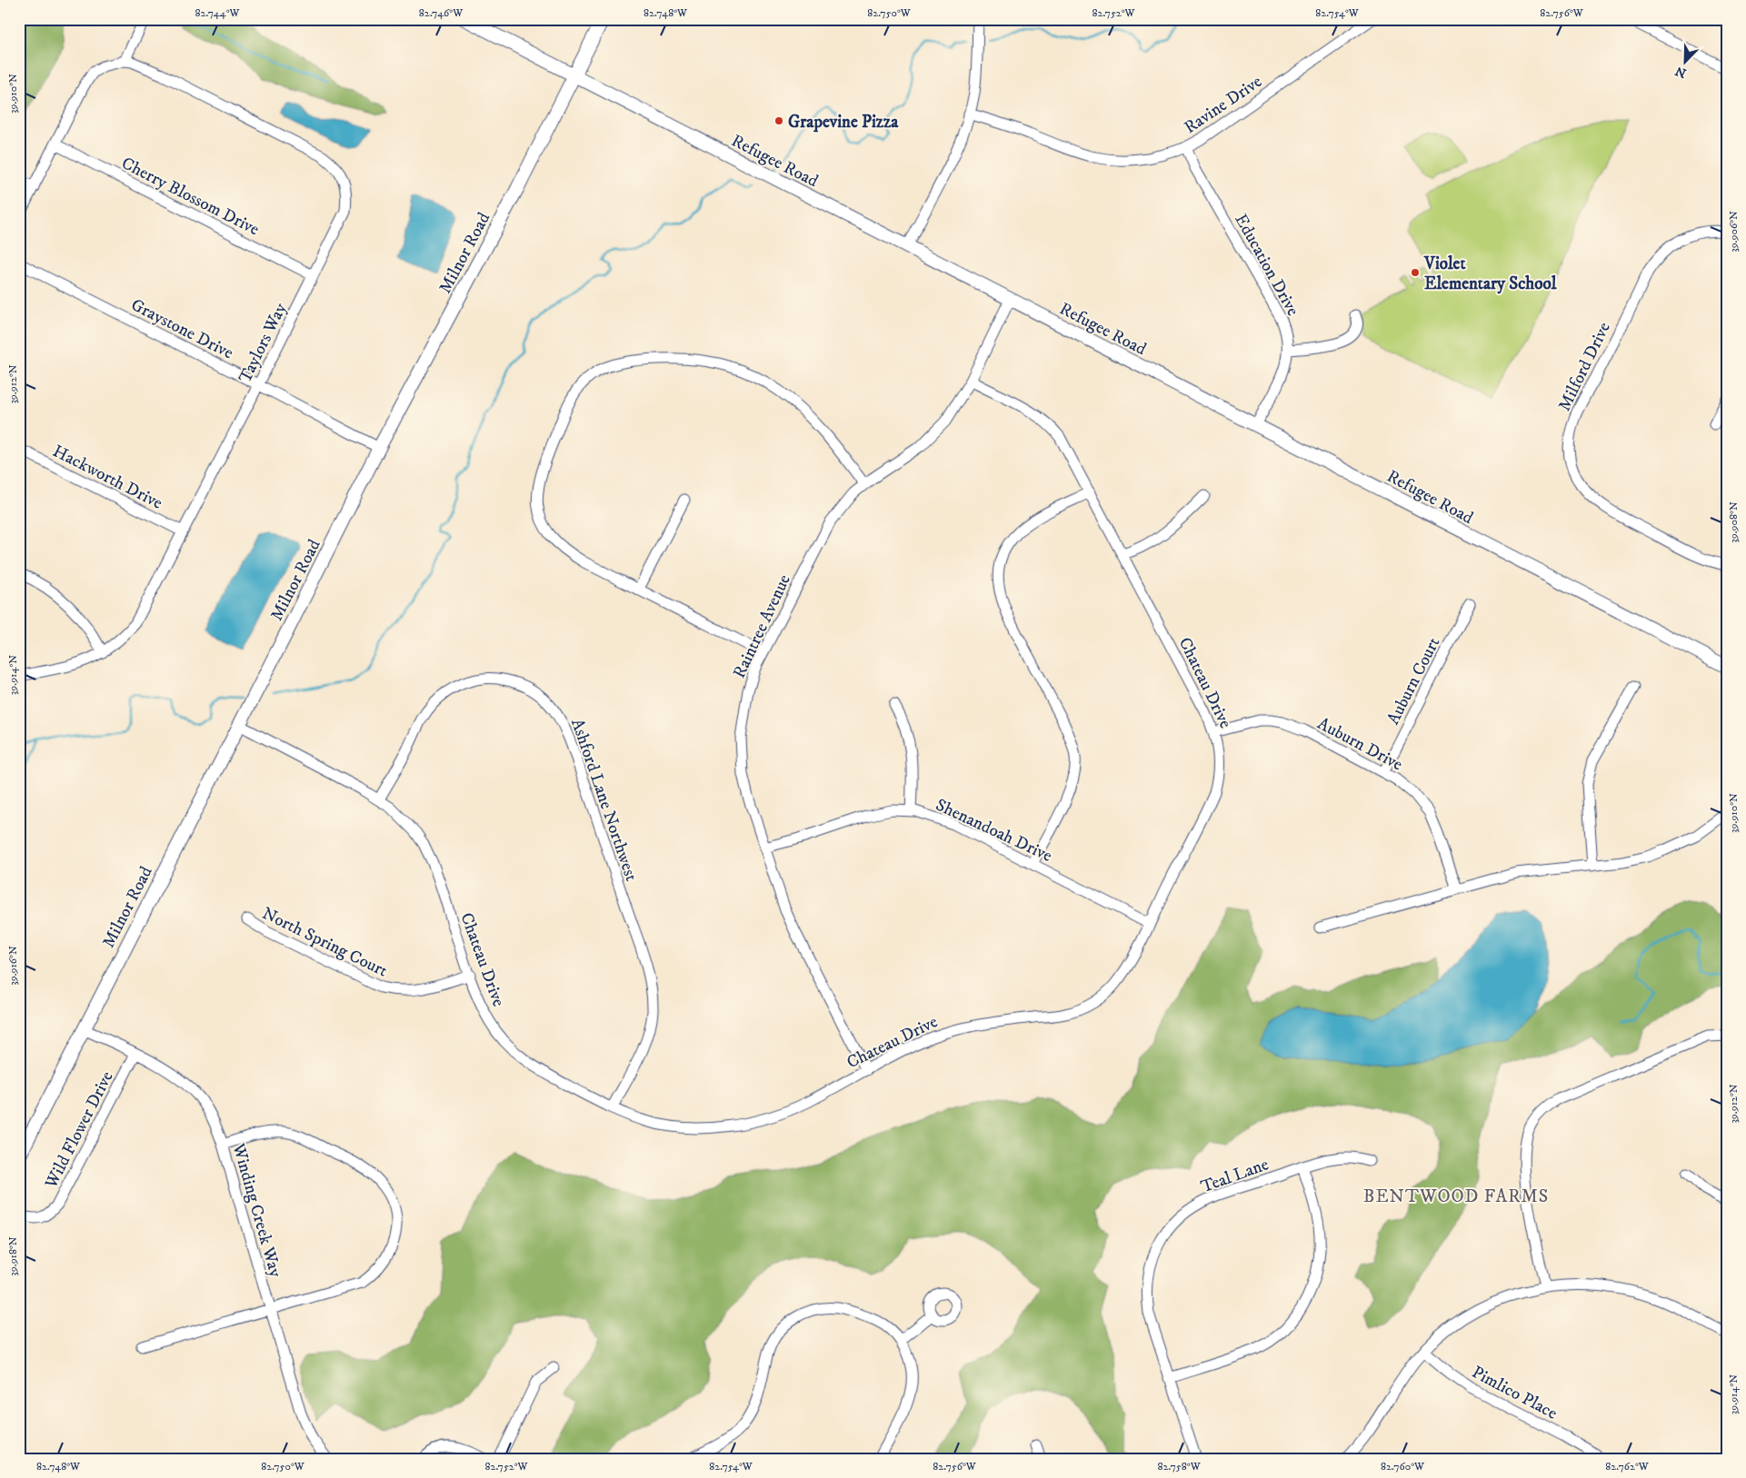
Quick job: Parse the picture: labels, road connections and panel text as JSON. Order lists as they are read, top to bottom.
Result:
{
  "streets": {
    "main road": ["Refugee Road", "Milnor Road"],
    "street": [
      "Ravine Drive",
      "Cherry Blossom Drive",
      "Education Drive",
      "Graystone Drive",
      "Taylors Way",
      "Milford Drive",
      "Hackworth Drive",
      "Raintree Avenue",
      "Auburn Court",
      "Chateau Drive",
      "Auburn Drive",
      "Ashford Lane Northwest",
      "Shenandoah Drive",
      "North Spring Court",
      "Wild Flower Drive",
      "Teal Lane",
      "Winding Creek Way",
      "Pimlico Place"
    ]
  },
  "crossings": [
    ["Ravine Drive", "Education Drive"],
    ["Refugee Road", "Milnor Road"],
    ["Refugee Road", "Education Drive"],
    ["Refugee Road", "Raintree Avenue"],
    ["Cherry Blossom Drive", "Taylors Way"],
    ["Milnor Road", "Graystone Drive"],
    ["Milnor Road", "Chateau Drive"],
    ["Milnor Road", "Winding Creek Way"],
    ["Graystone Drive", "Taylors Way"],
    ["Taylors Way", "Hackworth Drive"],
    ["Raintree Avenue", "Chateau Drive"],
    ["Raintree Avenue", "Shenandoah Drive"],
    ["Auburn Court", "Auburn Drive"],
    ["Chateau Drive", "Auburn Drive"],
    ["Chateau Drive", "Ashford Lane Northwest"],
    ["Chateau Drive", "Shenandoah Drive"],
    ["Chateau Drive", "North Spring Court"],
    ["Wild Flower Drive", "Winding Creek Way"]
  ],
  "districts": ["BENTWOOD FARMS"],
  "places": ["Grapevine Pizza", "Violet Elementary School"],
  "north": "bottom left",
  "coordinates": [
    "82.744°W",
    "82.746°W",
    "82.748°W",
    "82.750°W",
    "82.752°W",
    "82.754°W",
    "82.756°W",
    "39.910°N",
    "39.906°N",
    "39.912°N",
    "39.908°N",
    "39.914°N",
    "39.916°N",
    "39.918°N",
    "82.758°W",
    "82.760°W",
    "82.762°W"
  ]
}
